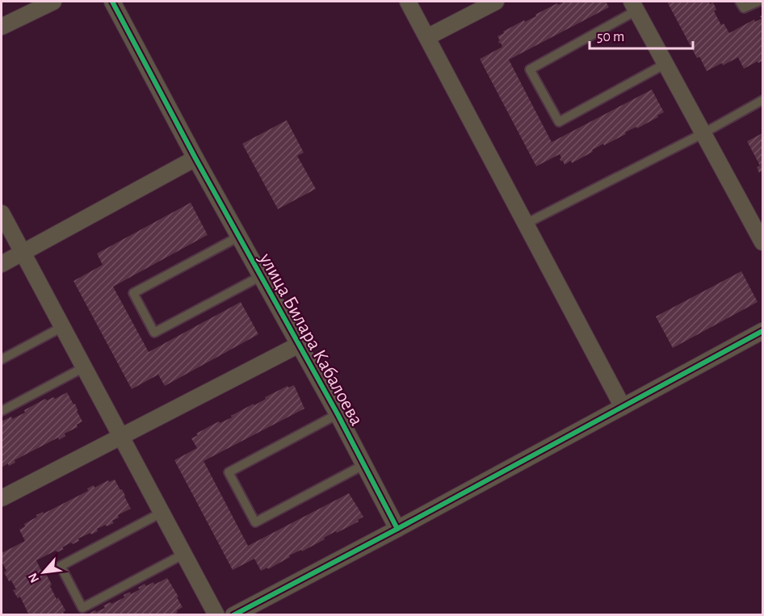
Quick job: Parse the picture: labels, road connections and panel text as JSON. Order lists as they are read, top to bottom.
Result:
{
  "streets": {
    "street": ["улица Билара Кабалоева"]
  },
  "scale_bar": "50 m",
  "north": "bottom left"
}
